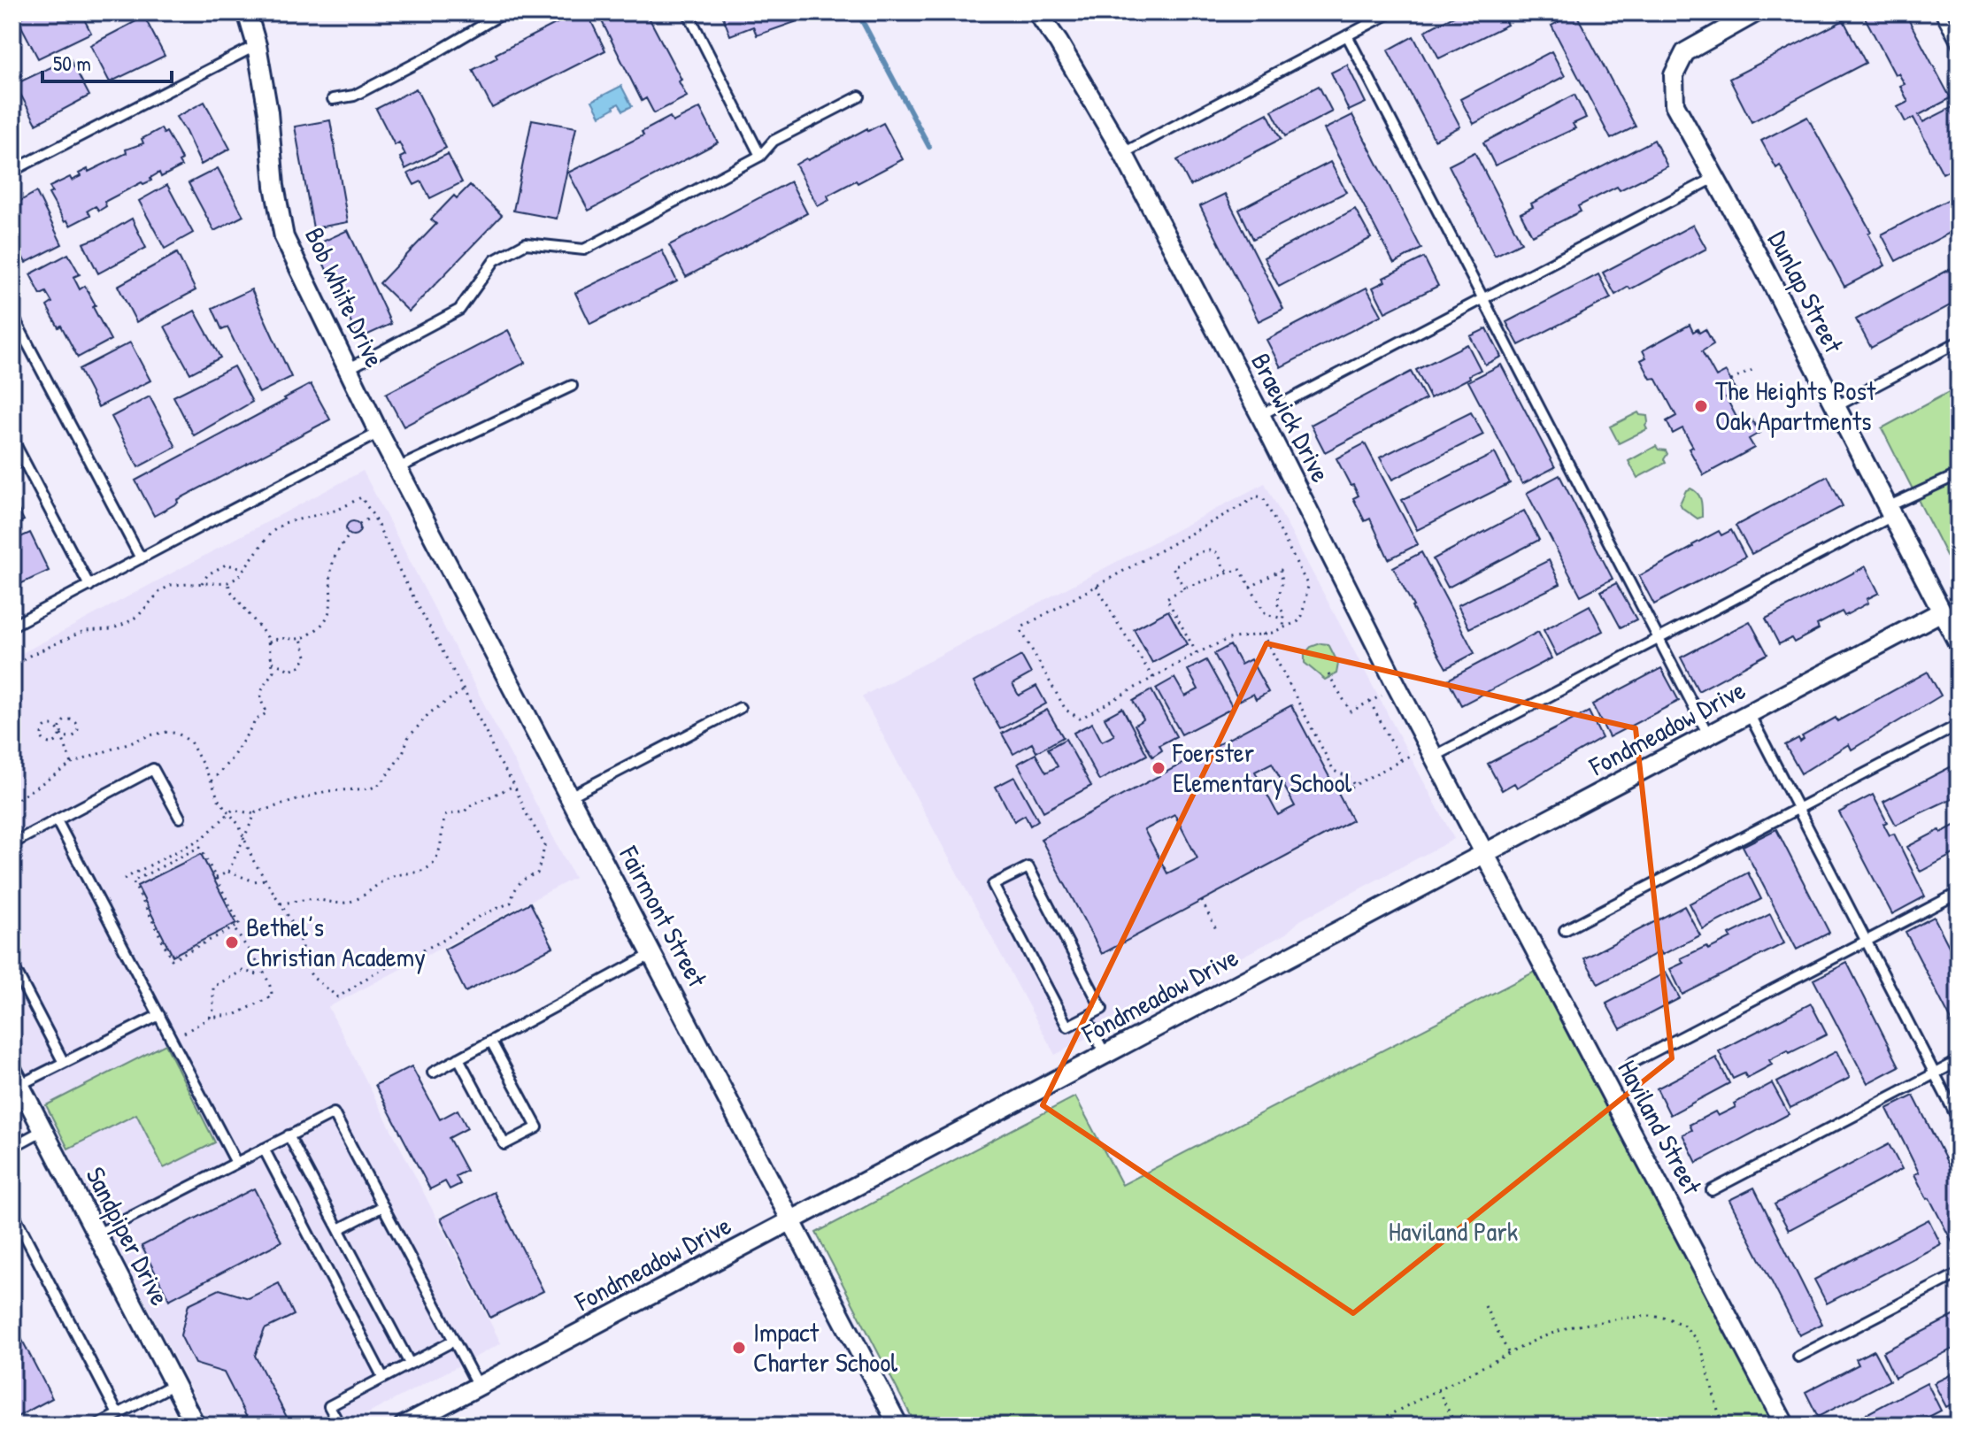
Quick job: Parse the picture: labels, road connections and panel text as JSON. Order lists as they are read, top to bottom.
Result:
{
  "streets": {
    "street": [
      "Dunlap Street",
      "Bob White Drive",
      "Braewick Drive",
      "Fondmeadow Drive",
      "Fairmont Street",
      "Haviland Street",
      "Sandpiper Drive"
    ]
  },
  "crossings": [
    ["Dunlap Street", "Fondmeadow Drive"],
    ["Bob White Drive", "Fairmont Street"],
    ["Braewick Drive", "Fondmeadow Drive"],
    ["Braewick Drive", "Haviland Street"],
    ["Fondmeadow Drive", "Fairmont Street"],
    ["Fondmeadow Drive", "Haviland Street"]
  ],
  "parks": ["Haviland Park"],
  "places": [
    "The Heights Post Oak Apartments",
    "Foerster Elementary School",
    "Bethel’s Christian Academy",
    "Impact Charter School"
  ],
  "scale_bar": "50 m"
}
